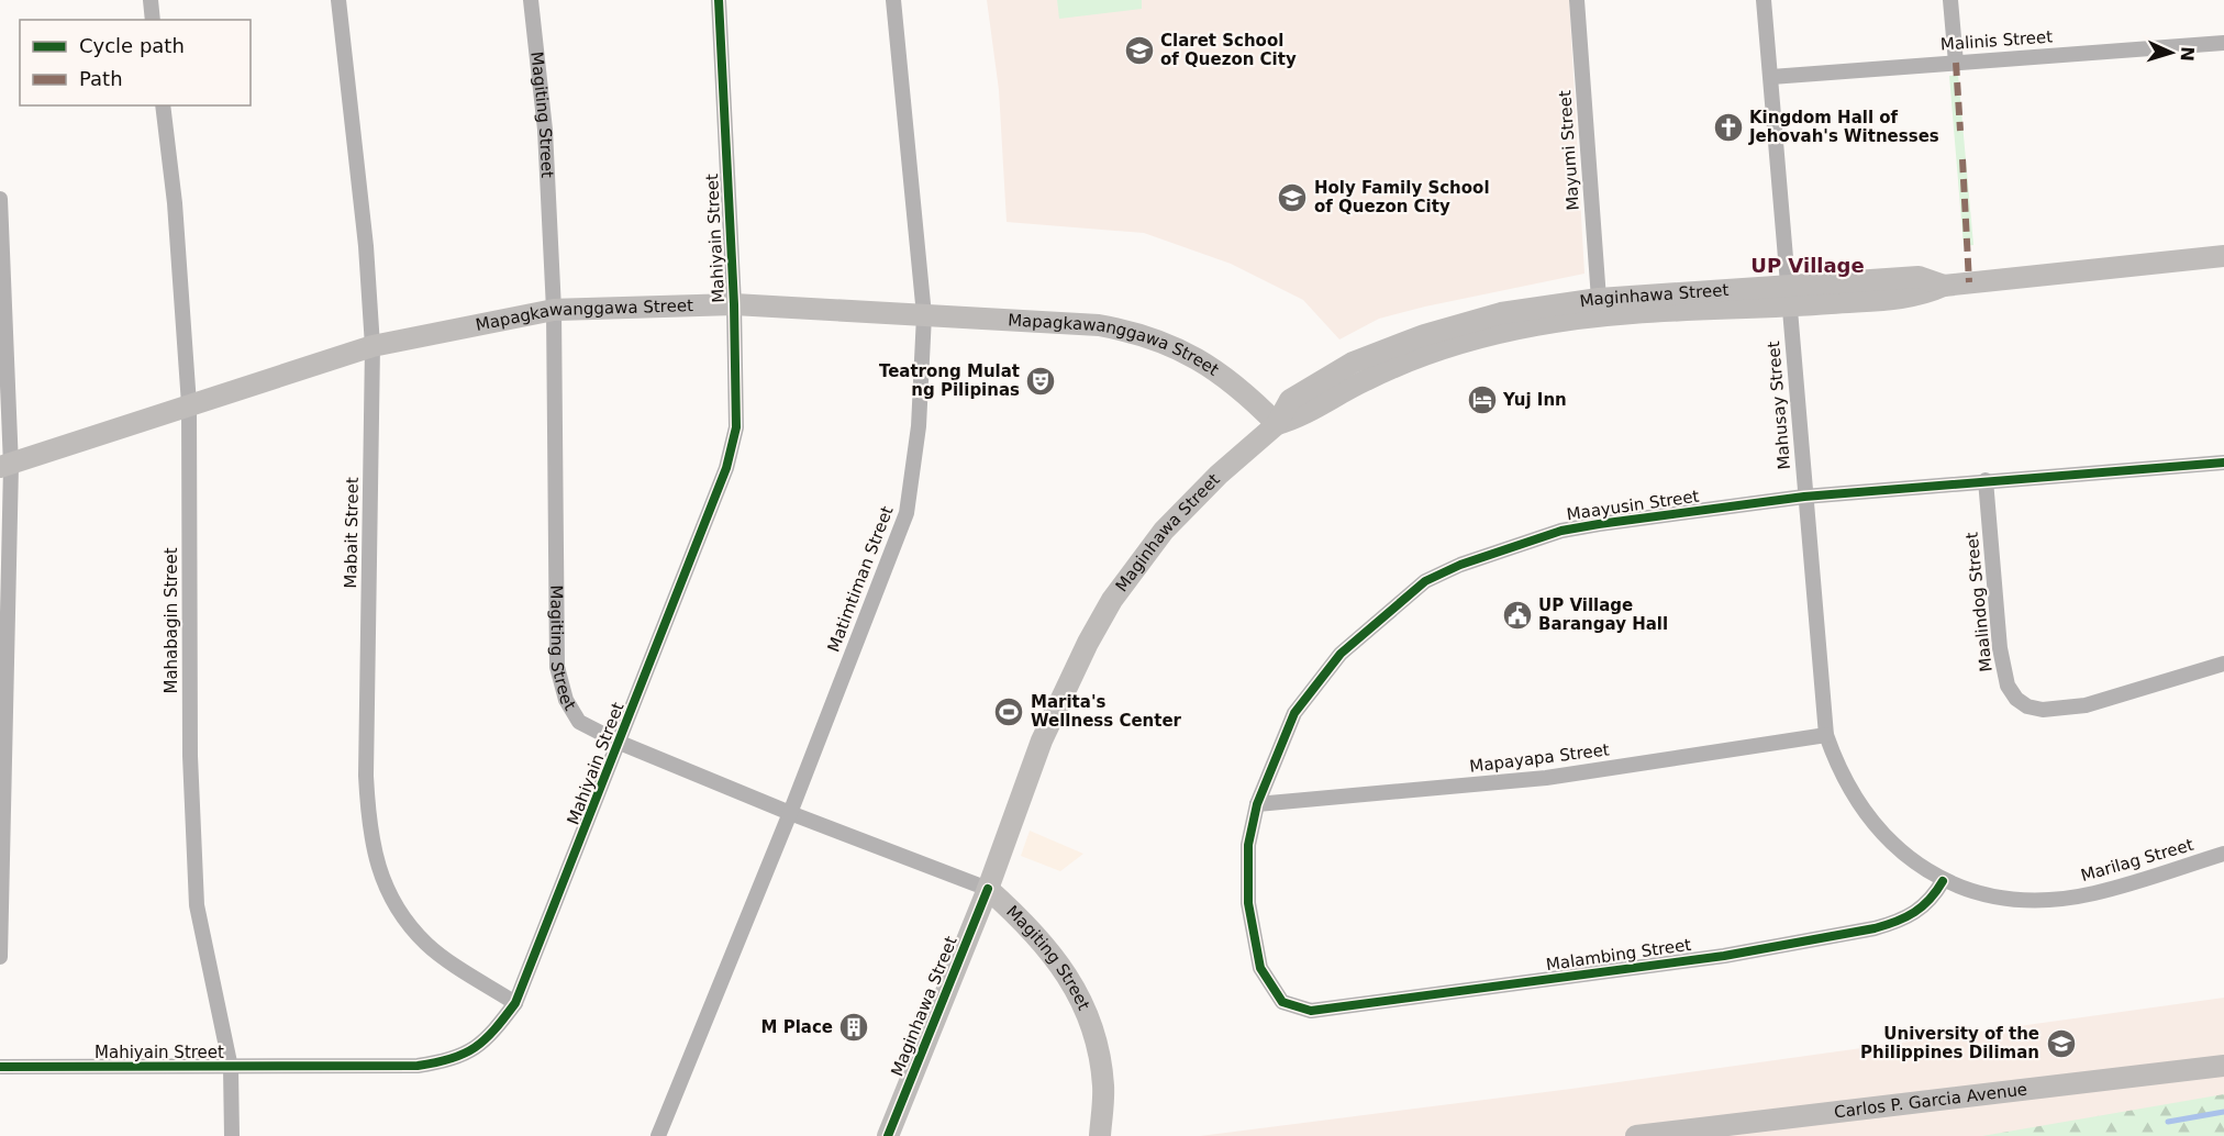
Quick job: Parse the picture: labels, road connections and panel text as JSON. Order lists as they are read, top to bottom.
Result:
{
  "streets": {
    "street": [
      "Malinis Street",
      "Magiting Street",
      "Mayumi Street",
      "Mahiyain Street",
      "Maginhawa Street",
      "Mapagkawanggawa Street",
      "Mahusay Street",
      "Maayusin Street",
      "Mabait Street",
      "Matimtiman Street",
      "Maalindog Street",
      "Mahabagin Street",
      "Mapayapa Street",
      "Marilag Street",
      "Malambing Street",
      "Carlos P. Garcia Avenue"
    ]
  },
  "crossings": [
    ["Malinis Street", "Mahusay Street"],
    ["Magiting Street", "Mahiyain Street"],
    ["Magiting Street", "Maginhawa Street"],
    ["Magiting Street", "Mapagkawanggawa Street"],
    ["Magiting Street", "Matimtiman Street"],
    ["Mayumi Street", "Maginhawa Street"],
    ["Mahiyain Street", "Mapagkawanggawa Street"],
    ["Mahiyain Street", "Mabait Street"],
    ["Mahiyain Street", "Mahabagin Street"],
    ["Maginhawa Street", "Mapagkawanggawa Street"],
    ["Maginhawa Street", "Mahusay Street"],
    ["Mapagkawanggawa Street", "Mabait Street"],
    ["Mapagkawanggawa Street", "Matimtiman Street"],
    ["Mapagkawanggawa Street", "Mahabagin Street"],
    ["Mahusay Street", "Maayusin Street"],
    ["Mahusay Street", "Mapayapa Street"],
    ["Mahusay Street", "Marilag Street"],
    ["Mahusay Street", "Malambing Street"],
    ["Maayusin Street", "Maalindog Street"],
    ["Maayusin Street", "Mapayapa Street"],
    ["Maayusin Street", "Malambing Street"],
    ["Marilag Street", "Malambing Street"]
  ],
  "districts": ["UP Village"],
  "places": {
    "school or university": ["Claret School of Quezon City", "Holy Family School of Quezon City", "University of the Philippines Diliman"],
    "church": ["Kingdom Hall of Jehovah's Witnesses"],
    "theatre": ["Teatrong Mulat ng Pilipinas"],
    "hotel": ["Yuj Inn"],
    "public building": ["UP Village Barangay Hall"],
    "sports": ["Marita's Wellness Center"],
    "building": ["M Place"]
  },
  "legend": ["Cycle path", "Path"],
  "north": "right"
}
